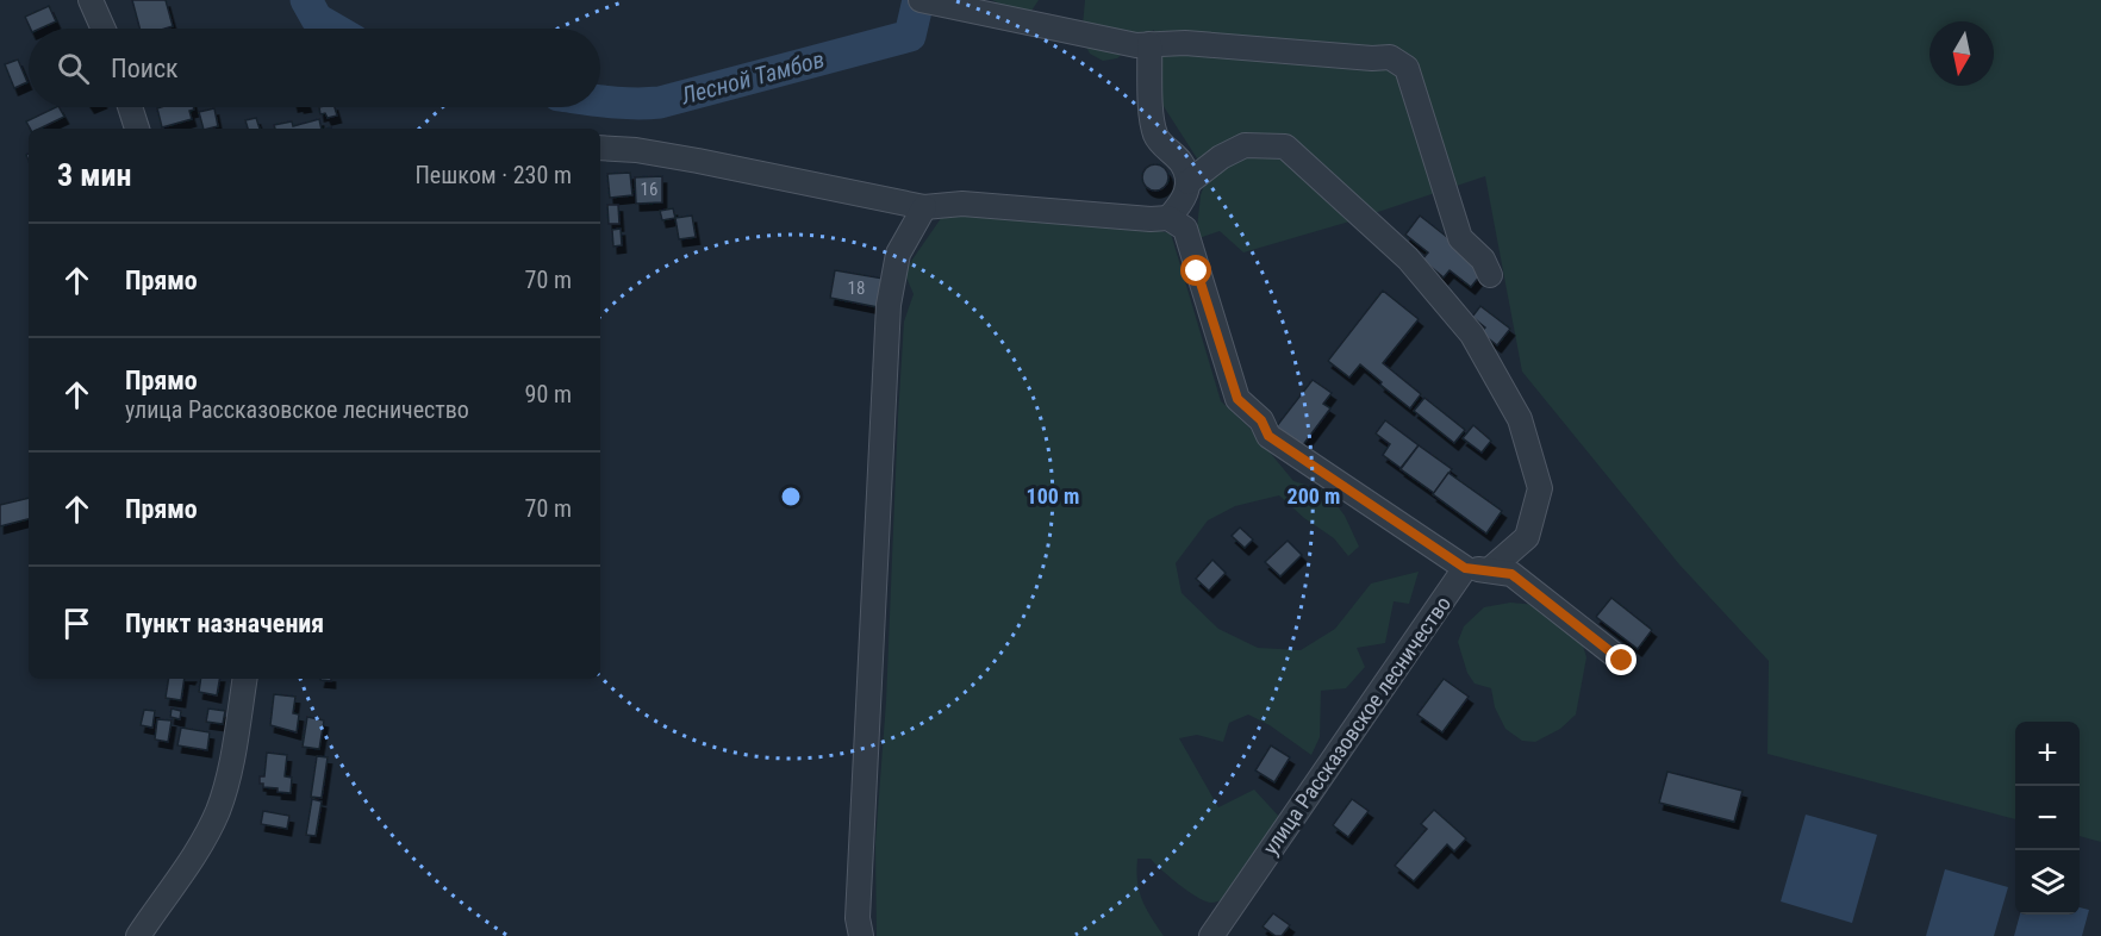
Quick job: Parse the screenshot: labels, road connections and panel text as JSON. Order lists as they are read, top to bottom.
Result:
{
  "streets": {
    "street": ["улица Рассказовское лесничество"]
  },
  "water": ["Лесной Тамбов"],
  "house_numbers": ["16", "18"],
  "north": "bottom",
  "page": {
    "search": "Поиск",
    "heading": ["3 мин", "Пешком · 230 m"],
    "list": [
      ["Прямо", "70 m"],
      ["Прямо", "улица Рассказовское лесничество", "90 m"],
      ["Прямо", "70 m"],
      "Пункт назначения"
    ],
    "map_buttons": ["+", "−"]
  },
  "rings": ["100 m", "200 m"]
}
